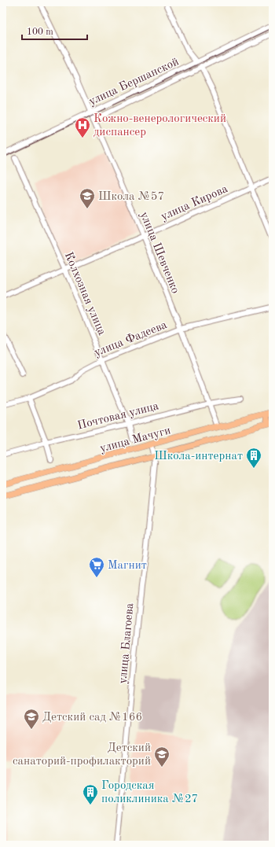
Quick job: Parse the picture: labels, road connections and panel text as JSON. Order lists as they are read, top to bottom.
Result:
{
  "streets": {
    "main road": ["улица Мачуги"],
    "street": [
      "улица Бершанской",
      "улица Кирова",
      "улица Шевченко",
      "Колхозная улица",
      "улица Фадеева",
      "Почтовая улица",
      "улица Благоева"
    ]
  },
  "crossings": [
    ["улица Бершанской", "улица Шевченко"],
    ["улица Кирова", "улица Шевченко"],
    ["улица Кирова", "Колхозная улица"],
    ["улица Шевченко", "улица Фадеева"],
    ["улица Шевченко", "Почтовая улица"],
    ["улица Шевченко", "улица Мачуги"],
    ["Колхозная улица", "улица Фадеева"],
    ["Колхозная улица", "Почтовая улица"],
    ["улица Мачуги", "улица Благоева"]
  ],
  "places": {
    "hospital": ["Кожно-венерологический диспансер"],
    "school or university": ["Школа №57", "Детский сад №166", "Детский санаторий-профилакторий"],
    "building": ["Школа-интернат", "Городская поликлиника №27"],
    "supermarket": ["Магнит"]
  },
  "scale_bar": "100 m"
}
